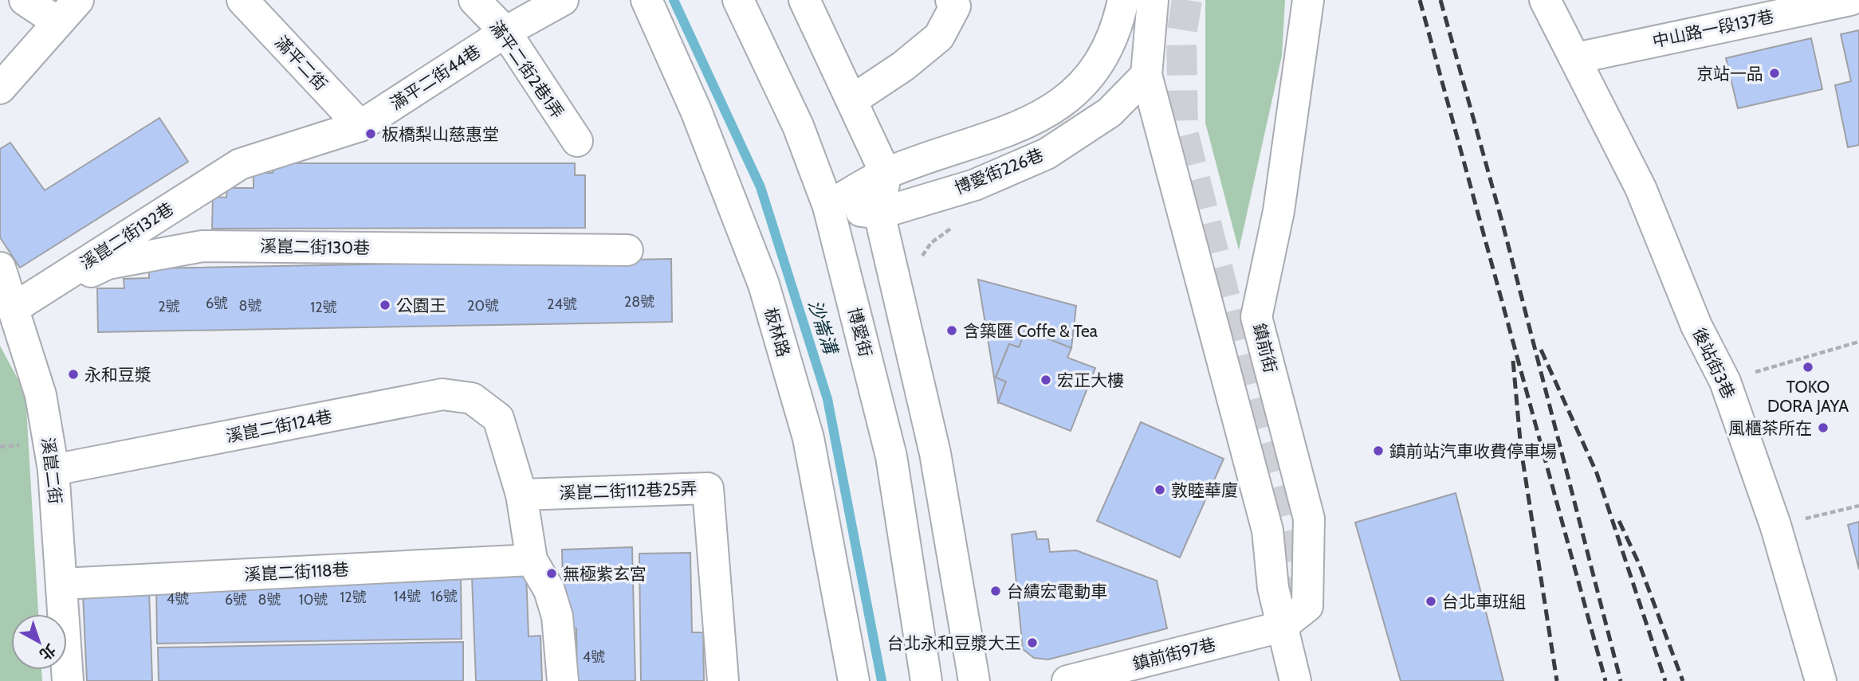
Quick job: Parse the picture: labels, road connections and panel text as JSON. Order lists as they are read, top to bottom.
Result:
{
  "streets": {
    "street": [
      "中山路一段137巷",
      "滿平二街",
      "滿平二街2巷1弄",
      "滿平二街44巷",
      "博愛街226巷",
      "溪崑二街132巷",
      "溪崑二街130巷",
      "板林路",
      "博愛街",
      "鎮前街",
      "後站街3巷",
      "溪崑二街124巷",
      "溪崑二街",
      "溪崑二街112巷25弄",
      "溪崑二街118巷",
      "鎮前街97巷"
    ]
  },
  "crossings": [
    ["中山路一段137巷", "後站街3巷"],
    ["滿平二街", "滿平二街44巷"],
    ["滿平二街2巷1弄", "滿平二街44巷"],
    ["滿平二街44巷", "溪崑二街132巷"],
    ["博愛街226巷", "博愛街"],
    ["溪崑二街132巷", "溪崑二街130巷"],
    ["溪崑二街132巷", "溪崑二街"],
    ["溪崑二街130巷", "溪崑二街"],
    ["鎮前街", "鎮前街97巷"],
    ["溪崑二街124巷", "溪崑二街"],
    ["溪崑二街124巷", "溪崑二街112巷25弄"],
    ["溪崑二街", "溪崑二街118巷"]
  ],
  "water": ["沙崙溝"],
  "places": [
    "京站一品",
    "板橋梨山慈惠堂",
    "公園王",
    "含築匯 Coffe & Tea",
    "TOKO DORA JAYA",
    "永和豆漿",
    "宏正大樓",
    "風櫃茶所在",
    "鎮前站汽車收費停車場",
    "敦睦華廈",
    "無極紫玄宮",
    "台績宏電動車",
    "台北車班組",
    "台北永和豆漿大王"
  ],
  "house_numbers": [
    "28號",
    "6號",
    "24號",
    "8號",
    "20號",
    "2號",
    "12號",
    "14號",
    "16號",
    "12號",
    "4號",
    "6號",
    "8號",
    "10號",
    "4號"
  ],
  "north": "bottom right"
}
